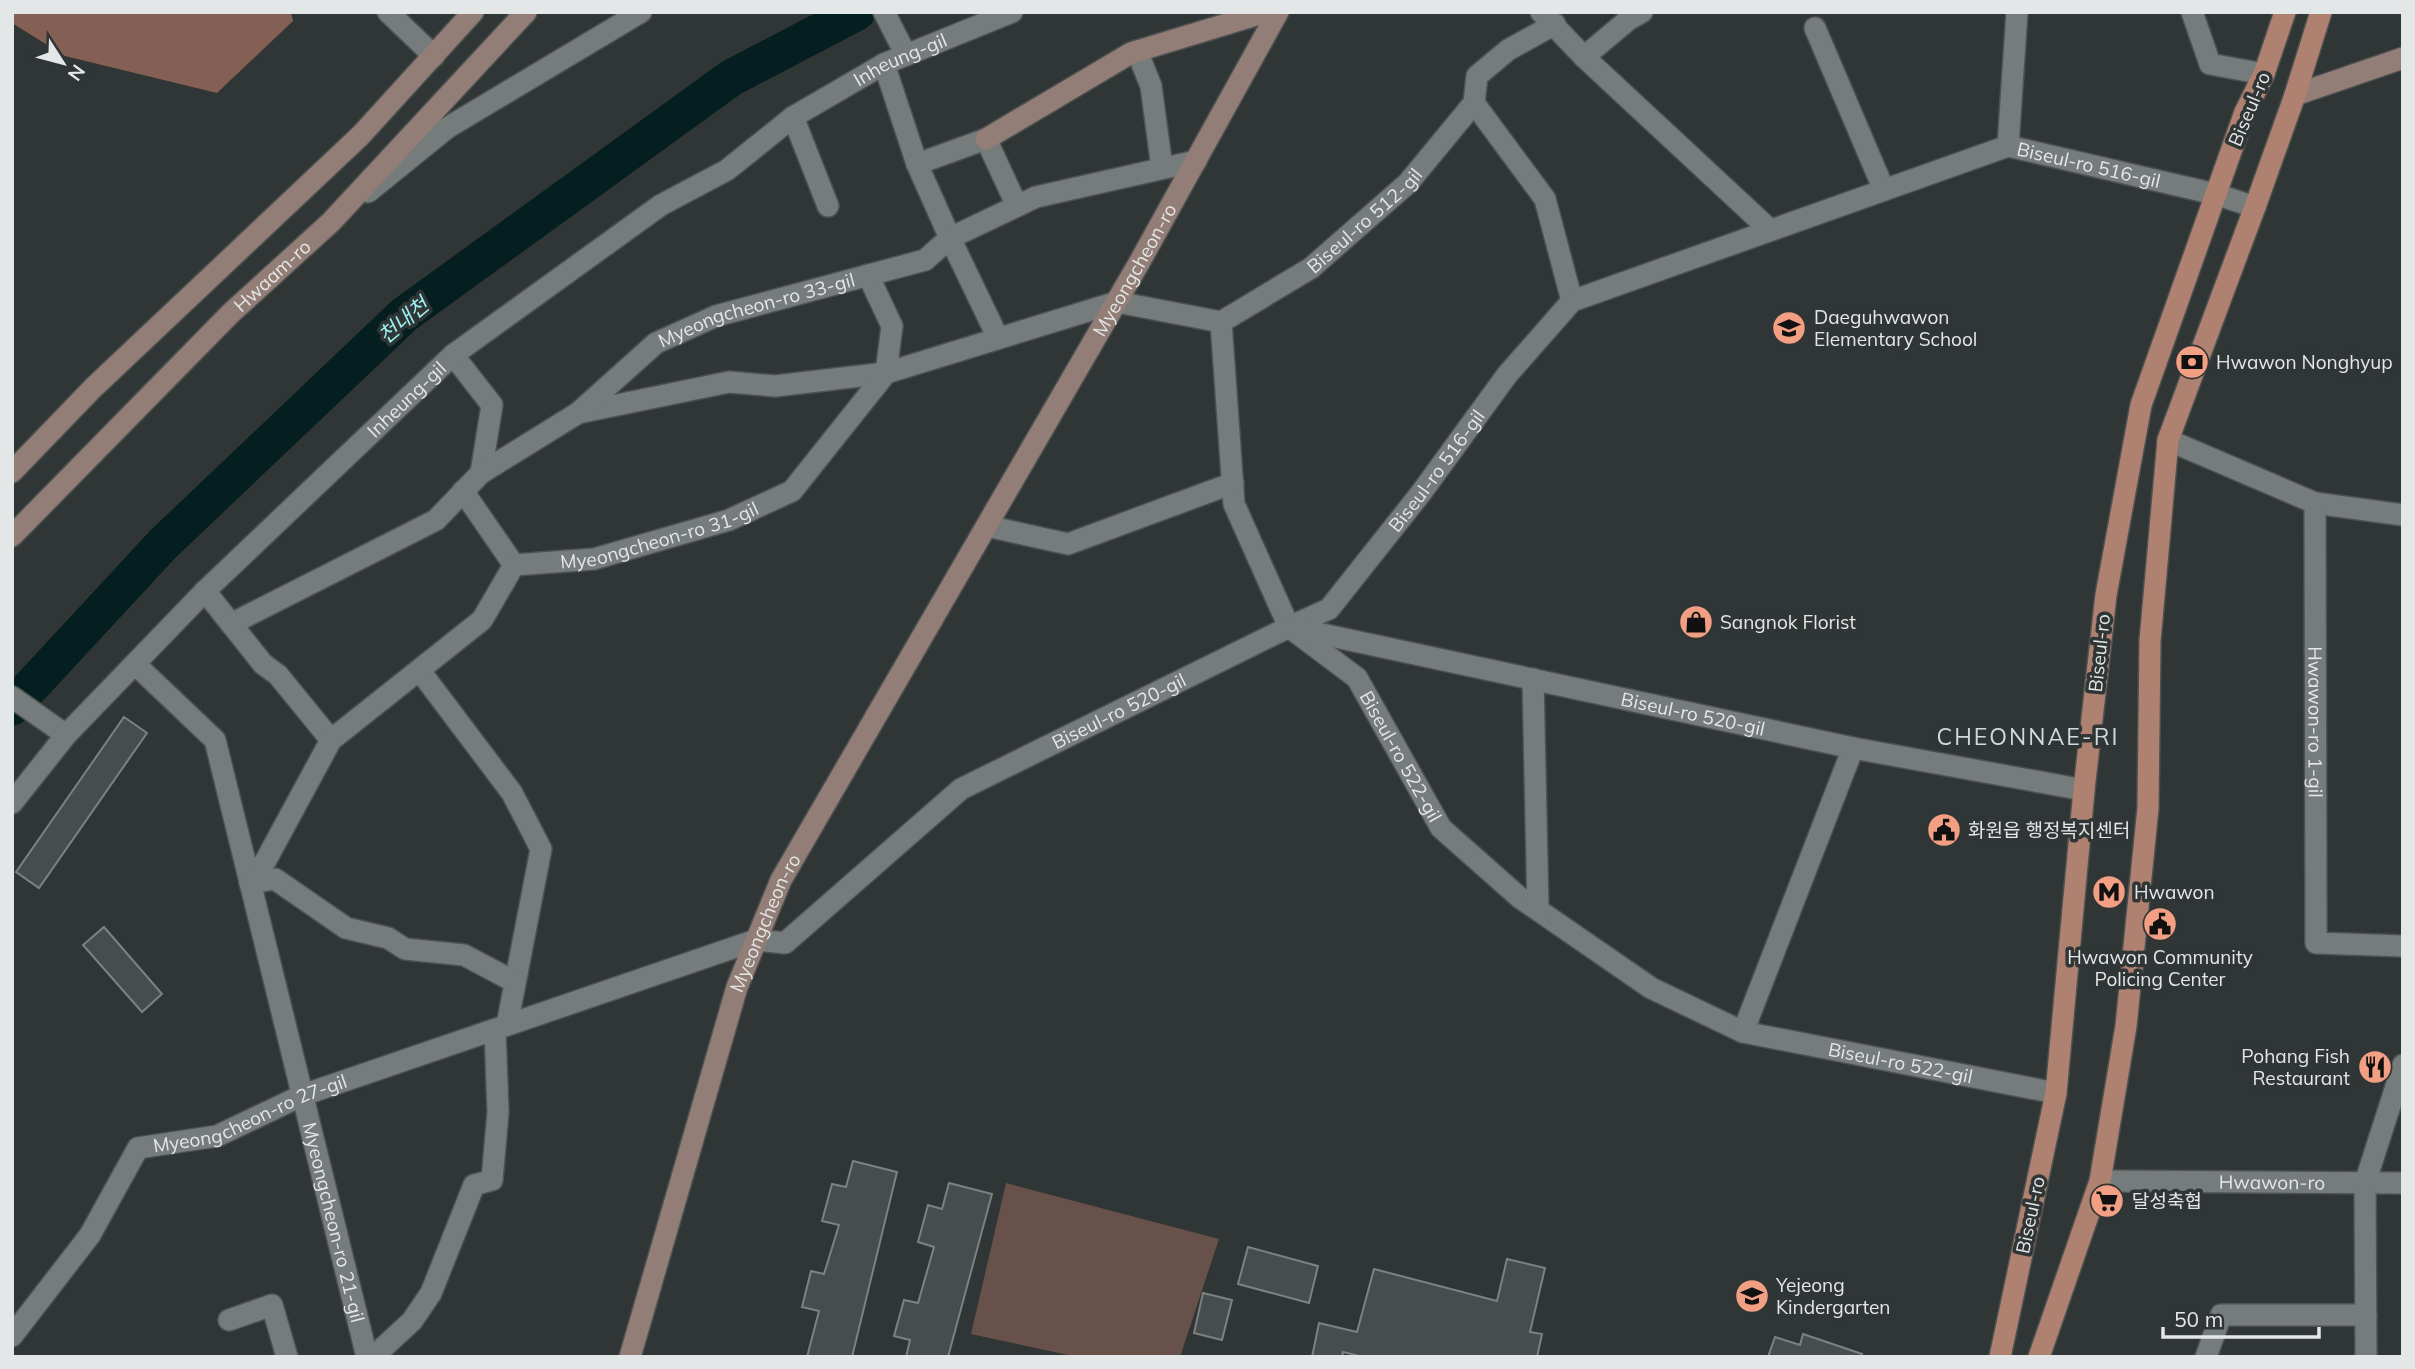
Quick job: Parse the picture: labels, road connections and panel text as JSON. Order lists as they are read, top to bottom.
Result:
{
  "streets": {
    "main road": ["Biseul-ro"],
    "street": [
      "Inheung-gil",
      "Biseul-ro 516-gil",
      "Biseul-ro 512-gil",
      "Myeongcheon-ro",
      "Hwaam-ro",
      "Myeongcheon-ro 33-gil",
      "Myeongcheon-ro 31-gil",
      "Biseul-ro 520-gil",
      "Hwawon-ro 1-gil",
      "Biseul-ro 522-gil",
      "Myeongcheon-ro 27-gil",
      "Hwawon-ro",
      "Myeongcheon-ro 21-gil"
    ]
  },
  "crossings": [
    ["Inheung-gil", "Myeongcheon-ro 21-gil"],
    ["Biseul-ro", "Biseul-ro 516-gil"],
    ["Biseul-ro", "Biseul-ro 520-gil"],
    ["Biseul-ro", "Biseul-ro 522-gil"],
    ["Biseul-ro", "Hwawon-ro"],
    ["Biseul-ro 516-gil", "Biseul-ro 512-gil"],
    ["Biseul-ro 516-gil", "Biseul-ro 520-gil"],
    ["Biseul-ro 516-gil", "Biseul-ro 522-gil"],
    ["Biseul-ro 512-gil", "Biseul-ro 522-gil"],
    ["Myeongcheon-ro", "Myeongcheon-ro 33-gil"],
    ["Myeongcheon-ro", "Biseul-ro 520-gil"],
    ["Myeongcheon-ro", "Myeongcheon-ro 27-gil"],
    ["Myeongcheon-ro 33-gil", "Myeongcheon-ro 31-gil"],
    ["Biseul-ro 520-gil", "Biseul-ro 522-gil"],
    ["Biseul-ro 520-gil", "Myeongcheon-ro 27-gil"],
    ["Myeongcheon-ro 27-gil", "Myeongcheon-ro 21-gil"]
  ],
  "districts": ["CHEONNAE-RI"],
  "water": ["천내천"],
  "places": {
    "school or university": ["Daeguhwawon Elementary School", "Yejeong Kindergarten"],
    "bank": ["Hwawon Nonghyup"],
    "shop": ["Sangnok Florist"],
    "public building": ["화원읍 행정복지센터", "Hwawon Community Policing Center"],
    "metro station": ["Hwawon"],
    "restaurant": ["Pohang Fish Restaurant"],
    "supermarket": ["달성축협"]
  },
  "scale_bar": "50 m",
  "north": "bottom right"
}
